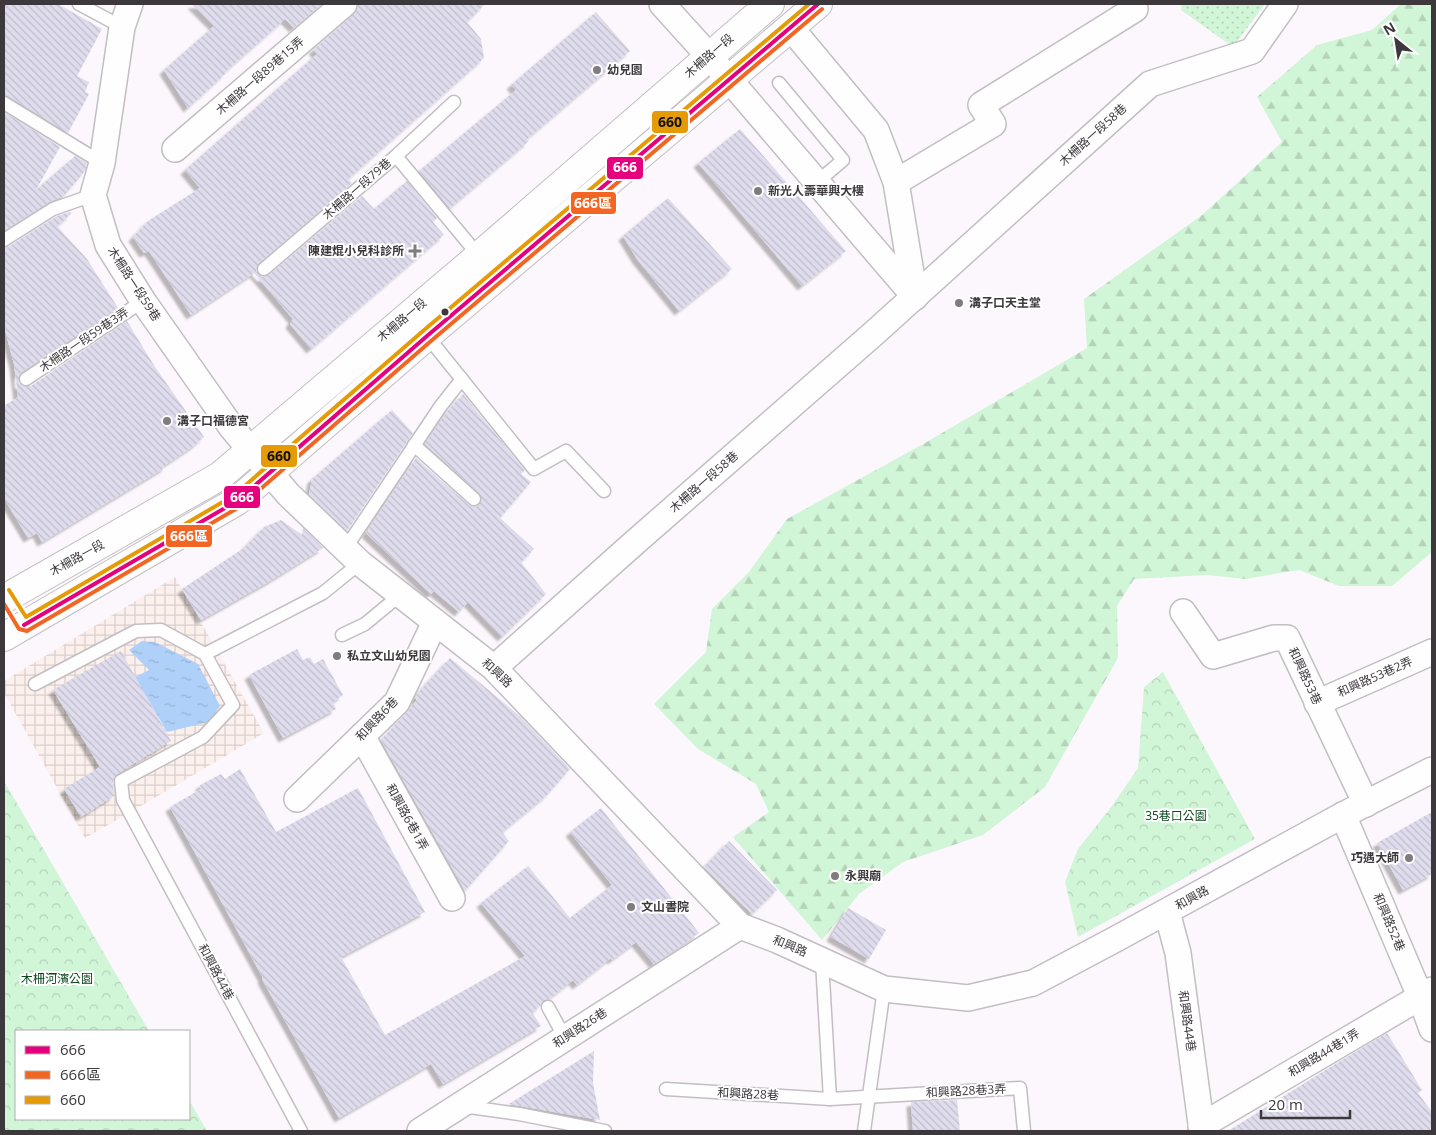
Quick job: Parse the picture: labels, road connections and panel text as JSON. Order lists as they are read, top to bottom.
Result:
{
  "streets": {
    "main road": ["木柵路一段"],
    "street": [
      "木柵路一段89巷15弄",
      "木柵路一段58巷",
      "木柵路一段59巷",
      "和興路",
      "和興路53巷",
      "和興路53巷2弄",
      "和興路6巷",
      "和興路6巷1弄",
      "和興路52巷",
      "和興路44巷",
      "和興路26巷",
      "和興路44巷1弄"
    ],
    "lane": [
      "木柵路一段79巷",
      "木柵路一段59巷3弄",
      "和興路28巷3弄",
      "和興路28巷"
    ]
  },
  "crossings": [
    ["木柵路一段", "木柵路一段79巷"],
    ["木柵路一段", "木柵路一段59巷"],
    ["木柵路一段", "和興路"],
    ["木柵路一段58巷", "和興路"],
    ["木柵路一段59巷", "木柵路一段59巷3弄"],
    ["木柵路一段59巷", "和興路"],
    ["和興路", "和興路53巷"],
    ["和興路", "和興路6巷"],
    ["和興路", "和興路52巷"],
    ["和興路", "和興路44巷"],
    ["和興路", "和興路26巷"],
    ["和興路53巷", "和興路53巷2弄"],
    ["和興路6巷", "和興路6巷1弄"],
    ["和興路52巷", "和興路44巷1弄"],
    ["和興路44巷", "和興路44巷1弄"],
    ["和興路28巷3弄", "和興路28巷"]
  ],
  "parks": ["35巷口公園", "木柵河濱公園"],
  "places": {
    "other": [
      "幼兒園",
      "新光人壽華興大樓",
      "溝子口天主堂",
      "溝子口福德宮",
      "私立文山幼兒園",
      "巧遇大師",
      "永興廟",
      "文山書院"
    ],
    "health": ["陳建焜小兒科診所"]
  },
  "lines": ["transit line 666", "transit line 660", "transit line 666區"],
  "legend": ["666", "666區", "660"],
  "scale_bar": "20 m",
  "north": "top left"
}
